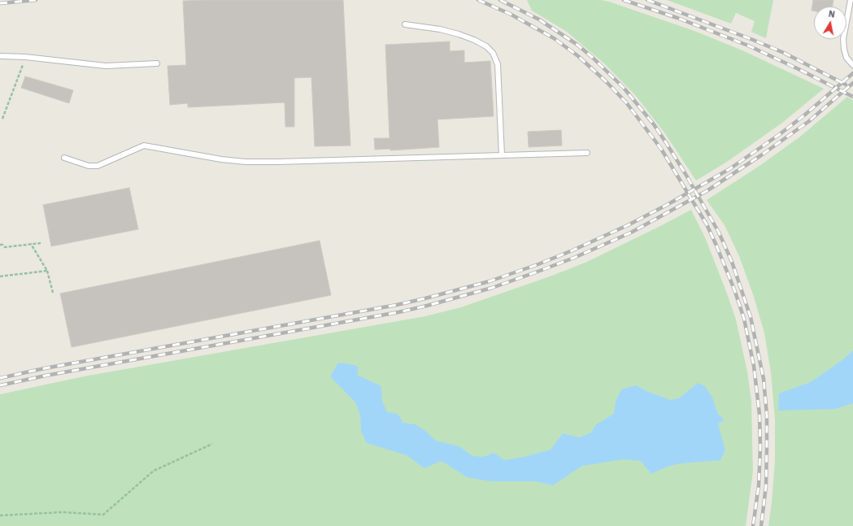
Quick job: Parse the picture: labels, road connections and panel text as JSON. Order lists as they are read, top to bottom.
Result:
{
  "north": "top"
}
